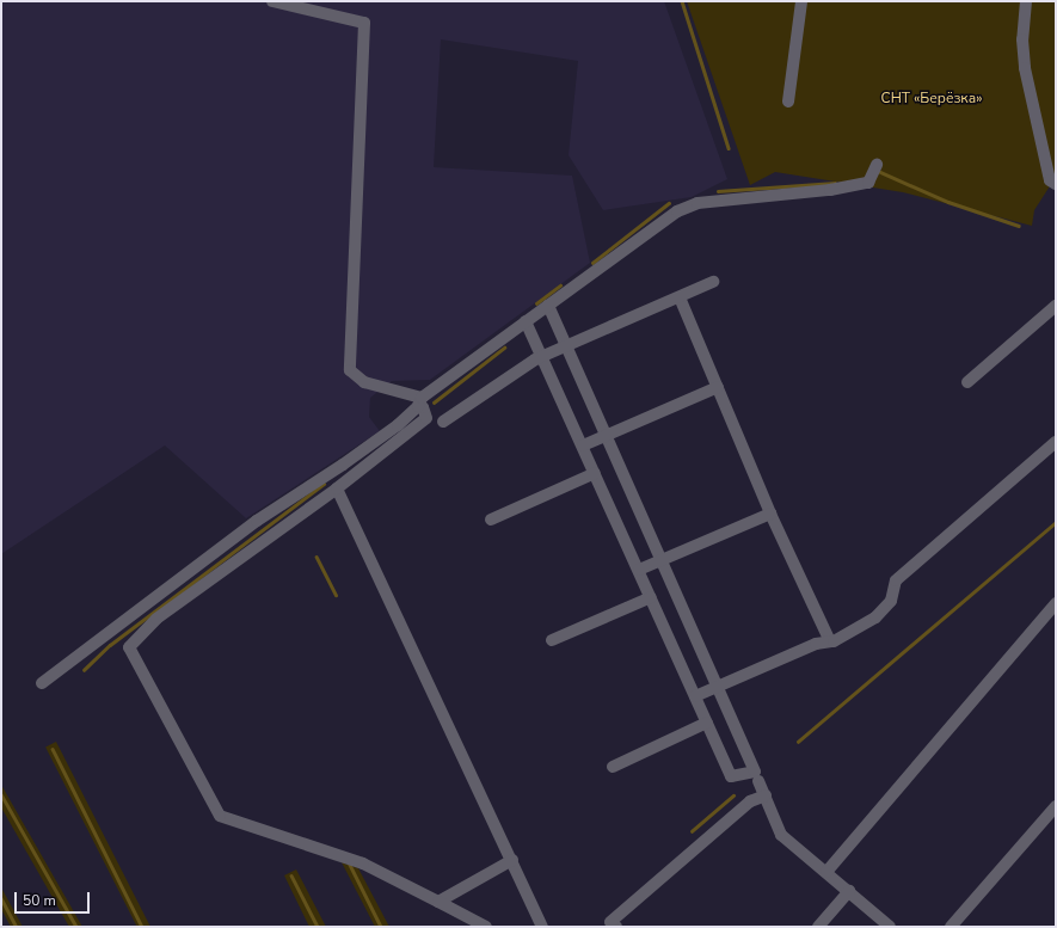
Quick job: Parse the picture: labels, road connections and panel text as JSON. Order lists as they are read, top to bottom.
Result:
{
  "parks": ["СНТ «Берёзка»"],
  "scale_bar": "50 m"
}
